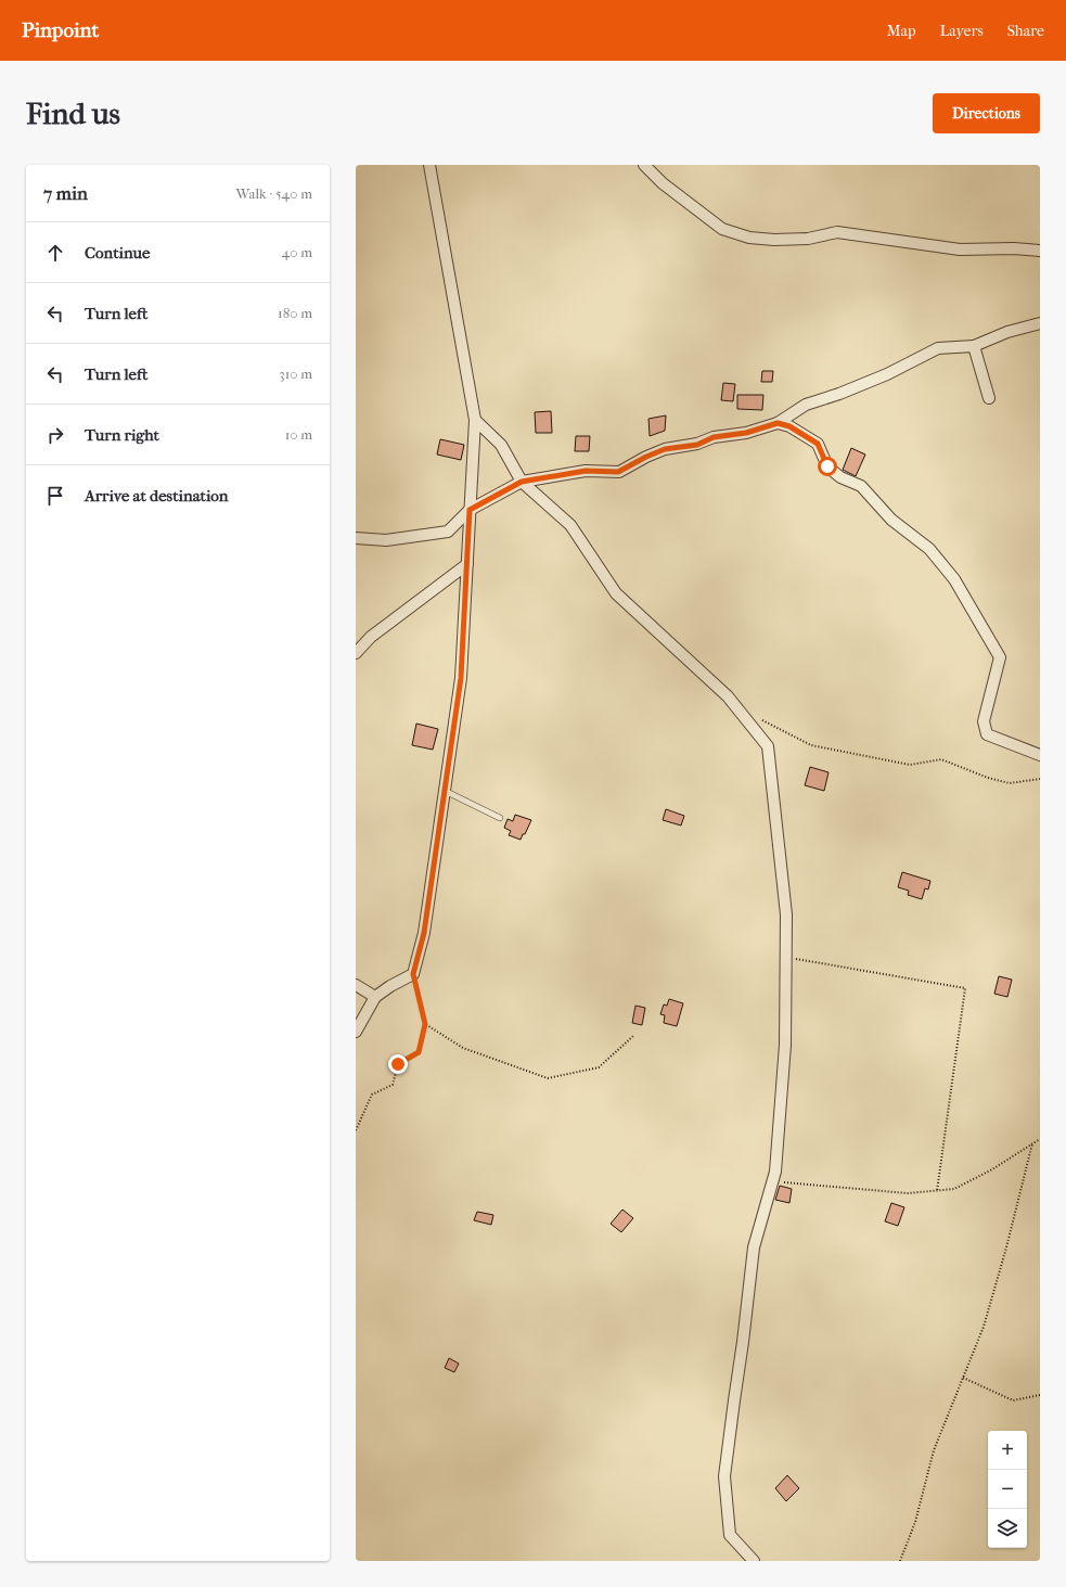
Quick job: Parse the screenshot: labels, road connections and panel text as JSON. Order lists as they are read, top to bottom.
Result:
{
  "page": {
    "header": "Pinpoint",
    "nav": ["Map", "Layers", "Share"],
    "buttons": "Directions",
    "title": "Find us",
    "heading": ["7 min", "Walk · 540 m"],
    "list": [
      ["Continue", "40 m"],
      ["Turn left", "180 m"],
      ["Turn left", "310 m"],
      ["Turn right", "10 m"],
      "Arrive at destination"
    ],
    "map_buttons": ["+", "−"]
  }
}
